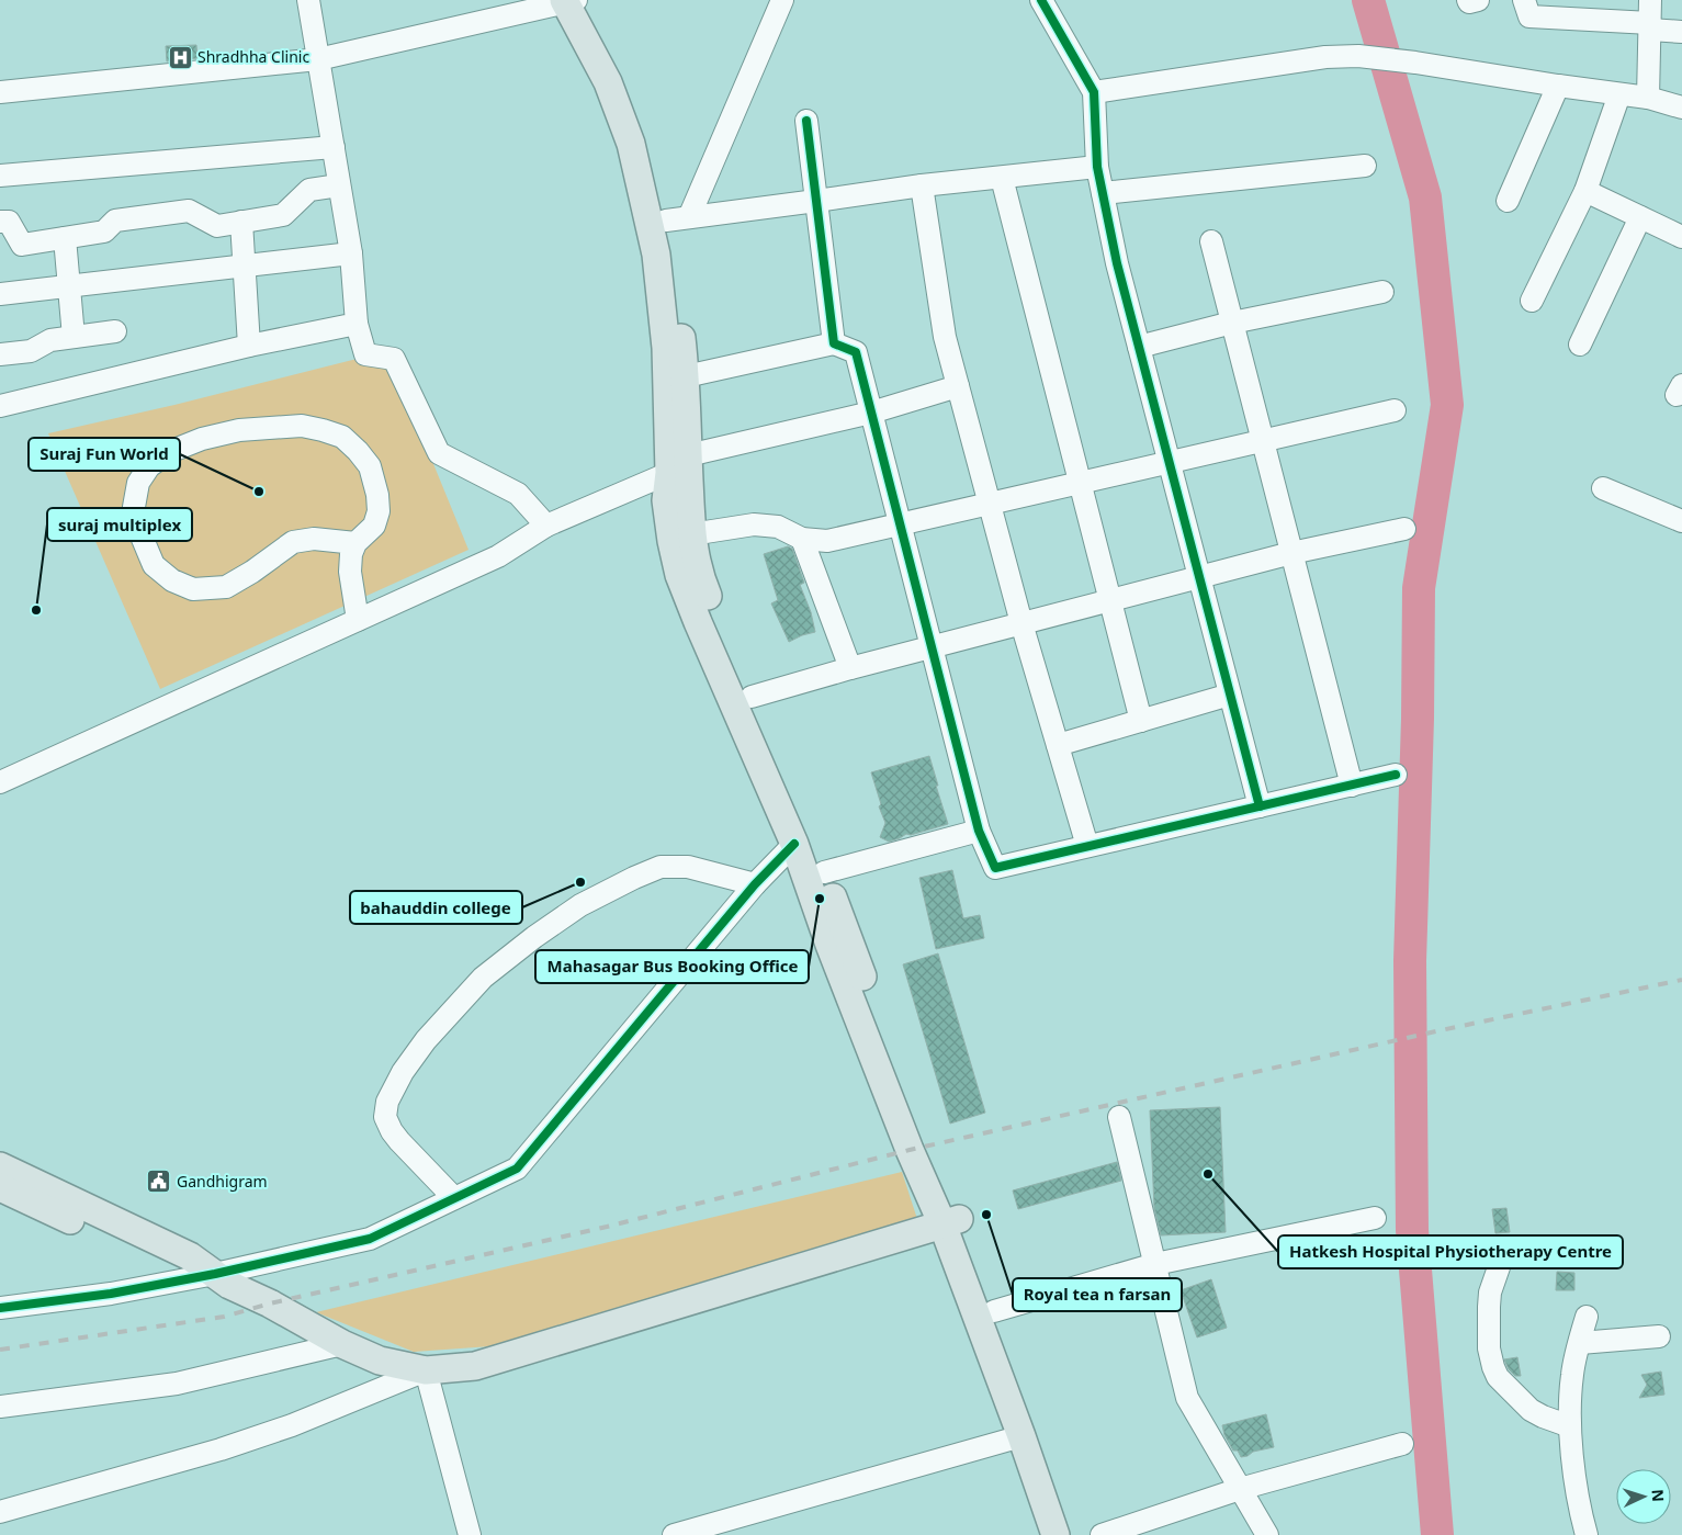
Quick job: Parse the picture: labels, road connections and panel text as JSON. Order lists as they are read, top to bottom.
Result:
{
  "places": {
    "hospital": ["Shradhha Clinic"],
    "other": [
      "Suraj Fun World",
      "suraj multiplex",
      "bahauddin college",
      "Mahasagar Bus Booking Office",
      "Hatkesh Hospital Physiotherapy Centre",
      "Royal tea n farsan"
    ],
    "public building": ["Gandhigram"]
  },
  "north": "right"
}
